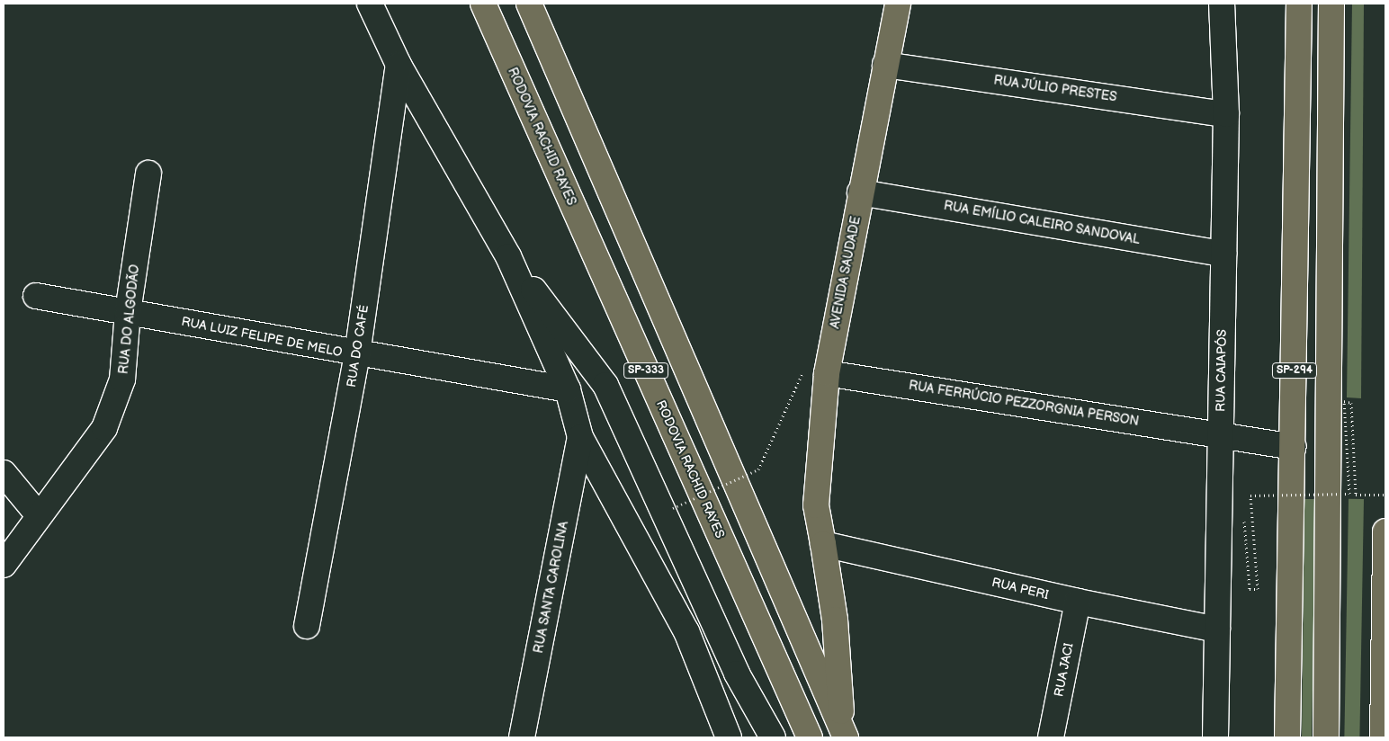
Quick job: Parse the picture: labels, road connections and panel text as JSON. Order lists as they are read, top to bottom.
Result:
{
  "streets": {
    "main road": [
      "RODOVIA RACHID RAYES",
      "AVENIDA SAUDADE",
      "SP-333",
      "SP-294"
    ],
    "street": [
      "RUA JÚLIO PRESTES",
      "RUA EMÍLIO CALEIRO SANDOVAL",
      "RUA DO ALGODÃO",
      "RUA LUIZ FELIPE DE MELO",
      "RUA DO CAFÉ",
      "RUA CAIAPÓS",
      "RUA FERRÚCIO PEZZORGNIA PERSON",
      "RUA SANTA CAROLINA",
      "RUA PERI",
      "RUA JACI"
    ]
  },
  "crossings": [
    ["RUA JÚLIO PRESTES", "AVENIDA SAUDADE"],
    ["RUA JÚLIO PRESTES", "RUA CAIAPÓS"],
    ["RUA EMÍLIO CALEIRO SANDOVAL", "AVENIDA SAUDADE"],
    ["RUA EMÍLIO CALEIRO SANDOVAL", "RUA CAIAPÓS"],
    ["AVENIDA SAUDADE", "SP-333"],
    ["AVENIDA SAUDADE", "RUA FERRÚCIO PEZZORGNIA PERSON"],
    ["AVENIDA SAUDADE", "RUA PERI"],
    ["RUA DO ALGODÃO", "RUA LUIZ FELIPE DE MELO"],
    ["RUA LUIZ FELIPE DE MELO", "RUA DO CAFÉ"],
    ["RUA CAIAPÓS", "RUA FERRÚCIO PEZZORGNIA PERSON"],
    ["RUA CAIAPÓS", "RUA PERI"],
    ["SP-294", "RUA FERRÚCIO PEZZORGNIA PERSON"],
    ["RUA PERI", "RUA JACI"]
  ]
}
